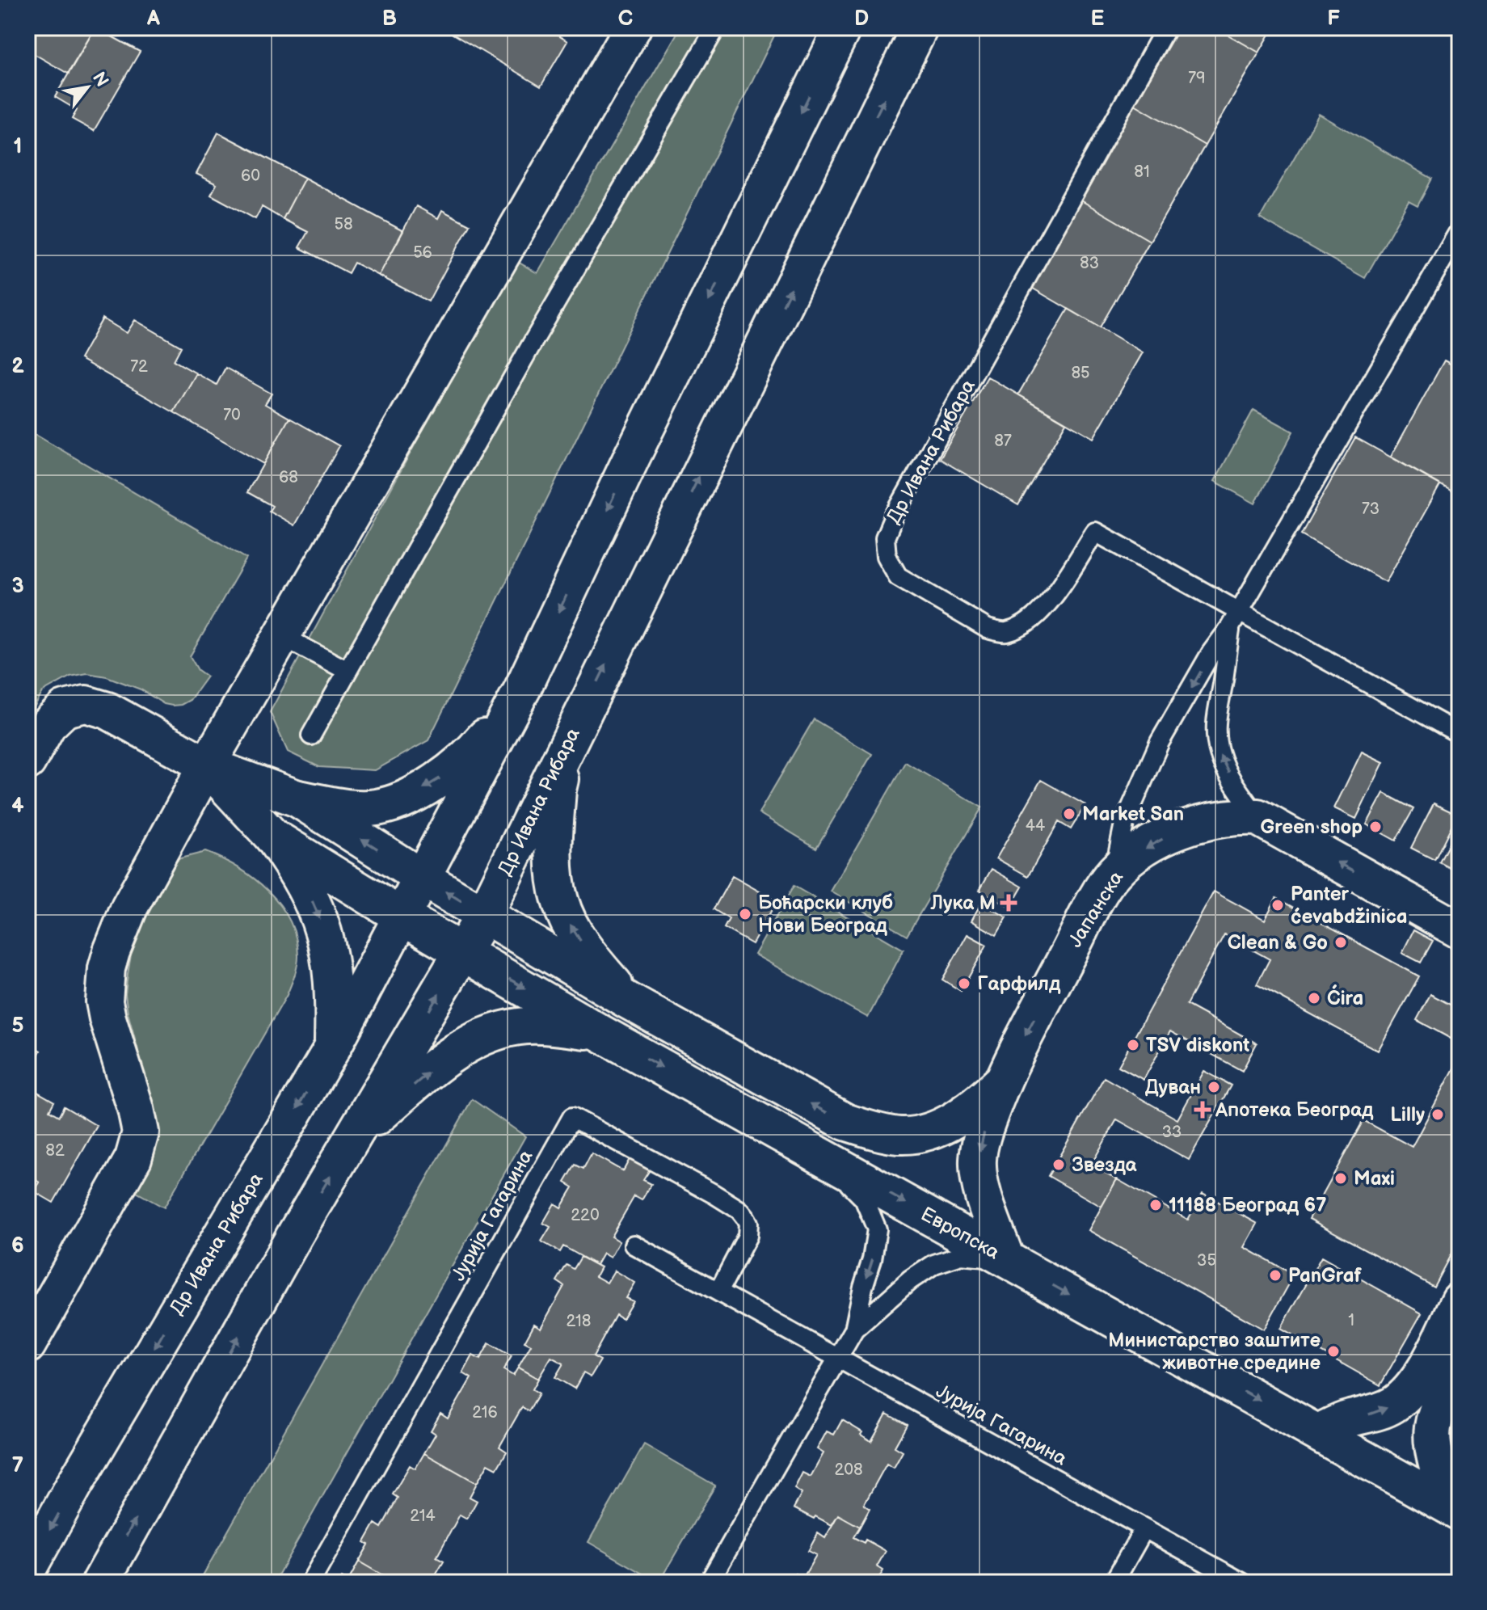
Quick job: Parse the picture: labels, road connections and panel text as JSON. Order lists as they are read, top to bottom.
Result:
{
  "streets": {
    "street": ["Др Ивана Рибара", "Јапанска", "Европска"],
    "lane": ["Јурија Гагарина"]
  },
  "crossings": [
    ["Др Ивана Рибара", "Европска"],
    ["Јапанска", "Европска"]
  ],
  "one_way": ["Европска"],
  "places": {
    "other": [
      "Market San",
      "Green shop",
      "Panter ćevabdžinica",
      "Боћарски клуб Нови Београд",
      "Clean & Go",
      "Гарфилд",
      "Ćira",
      "TSV diskont",
      "Дуван",
      "Lilly",
      "Звезда",
      "Maxi",
      "11188 Београд 67",
      "PanGraf",
      "Министарство заштите животне средине"
    ],
    "health": ["Лука М", "Апотека Београд"]
  },
  "house_numbers": [
    "79",
    "81",
    "60",
    "58",
    "56",
    "83",
    "72",
    "85",
    "70",
    "87",
    "68",
    "73",
    "44",
    "33",
    "82",
    "220",
    "35",
    "1",
    "218",
    "216",
    "208",
    "214"
  ],
  "north": "top right",
  "grid": {
    "columns": [
      "A",
      "B",
      "C",
      "D",
      "E",
      "F"
    ],
    "rows": [
      "1",
      "2",
      "3",
      "4",
      "5",
      "6",
      "7"
    ]
  }
}
